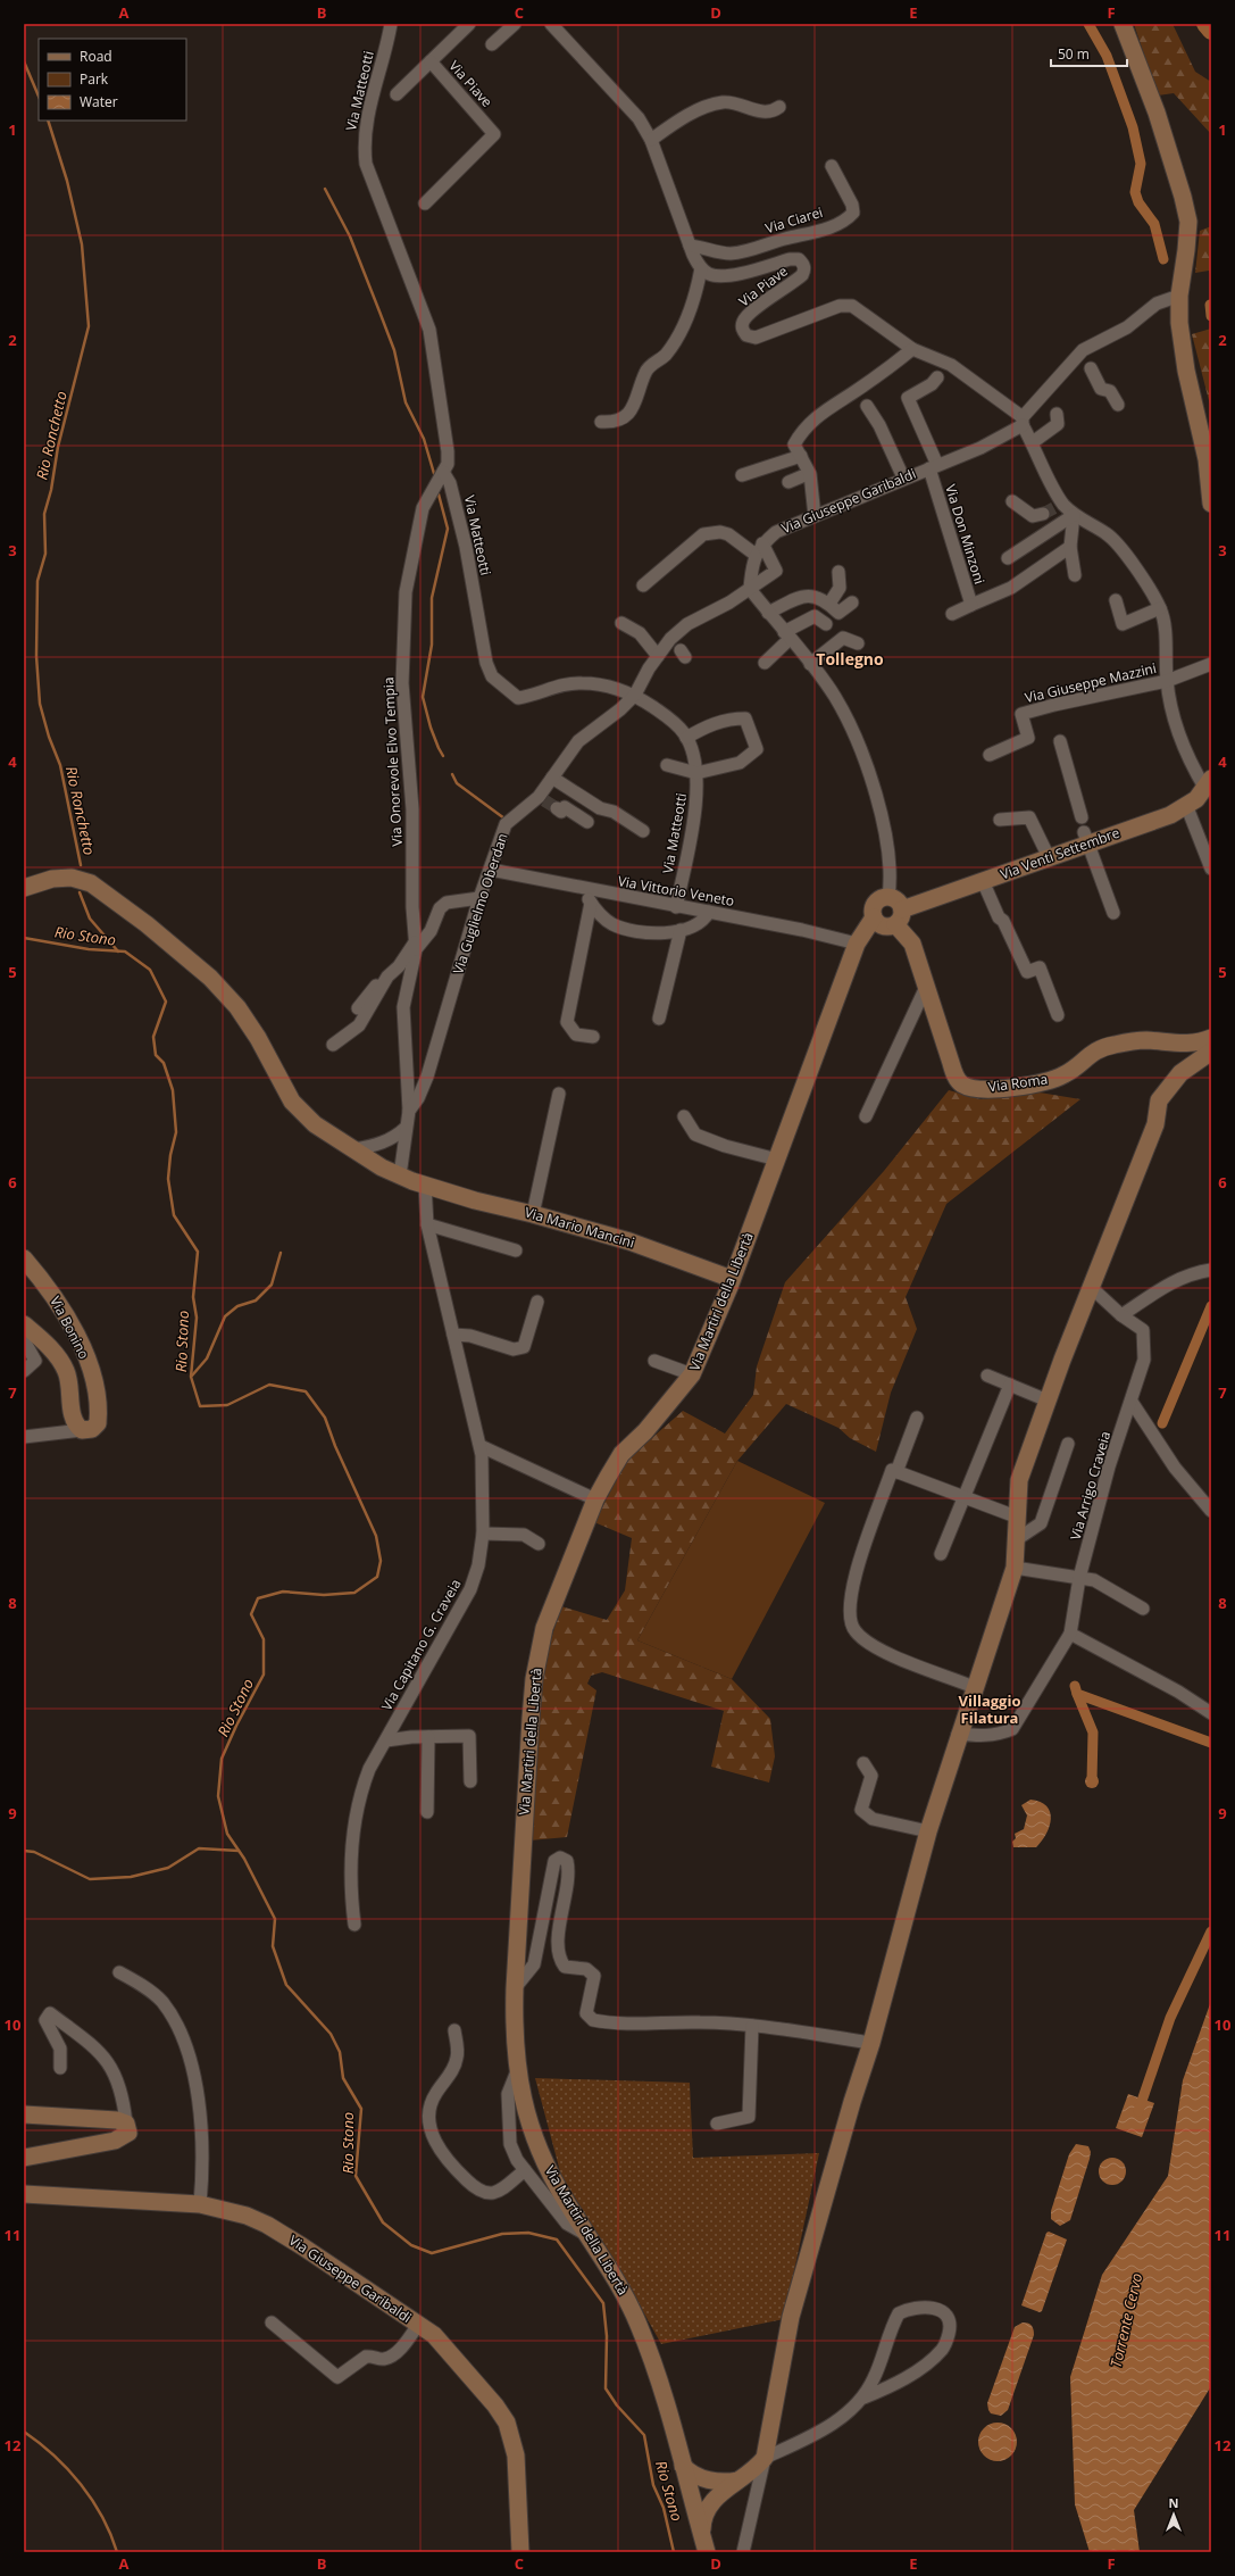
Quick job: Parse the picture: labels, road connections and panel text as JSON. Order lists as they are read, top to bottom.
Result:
{
  "streets": {
    "street": [
      "Via Piave",
      "Via Matteotti",
      "Via Ciarei",
      "Via Giuseppe Garibaldi",
      "Via Don Minzoni",
      "Via Giuseppe Mazzini",
      "Via Onorevole Elvo Tempia",
      "Via Venti Settembre",
      "Via Vittorio Veneto",
      "Via Guglielmo Oberdan",
      "Via Roma",
      "Via Mario Mancini",
      "Via Martiri della Libertà",
      "Via Bonino",
      "Via Arrigo Craveia",
      "Via Capitano G. Craveia"
    ]
  },
  "crossings": [
    ["Via Piave", "Via Giuseppe Garibaldi"],
    ["Via Piave", "Via Giuseppe Mazzini"],
    ["Via Matteotti", "Via Onorevole Elvo Tempia"],
    ["Via Matteotti", "Via Vittorio Veneto"],
    ["Via Matteotti", "Via Guglielmo Oberdan"],
    ["Via Giuseppe Garibaldi", "Via Don Minzoni"],
    ["Via Giuseppe Garibaldi", "Via Giuseppe Mazzini"],
    ["Via Giuseppe Garibaldi", "Via Guglielmo Oberdan"],
    ["Via Giuseppe Mazzini", "Via Venti Settembre"],
    ["Via Onorevole Elvo Tempia", "Via Guglielmo Oberdan"],
    ["Via Venti Settembre", "Via Roma"],
    ["Via Venti Settembre", "Via Martiri della Libertà"],
    ["Via Vittorio Veneto", "Via Guglielmo Oberdan"],
    ["Via Vittorio Veneto", "Via Martiri della Libertà"],
    ["Via Roma", "Via Martiri della Libertà"],
    ["Via Mario Mancini", "Via Martiri della Libertà"],
    ["Via Mario Mancini", "Via Capitano G. Craveia"]
  ],
  "districts": ["Tollegno", "Villaggio Filatura"],
  "water": ["Rio Ronchetto", "Rio Stono", "Torrente Cervo"],
  "legend": ["Road", "Park", "Water"],
  "scale_bar": "50 m",
  "north": "top",
  "grid": {
    "columns": [
      "A",
      "B",
      "C",
      "D",
      "E",
      "F"
    ],
    "rows": [
      "1",
      "2",
      "3",
      "4",
      "5",
      "6",
      "7",
      "8",
      "9",
      "10",
      "11",
      "12"
    ]
  }
}
